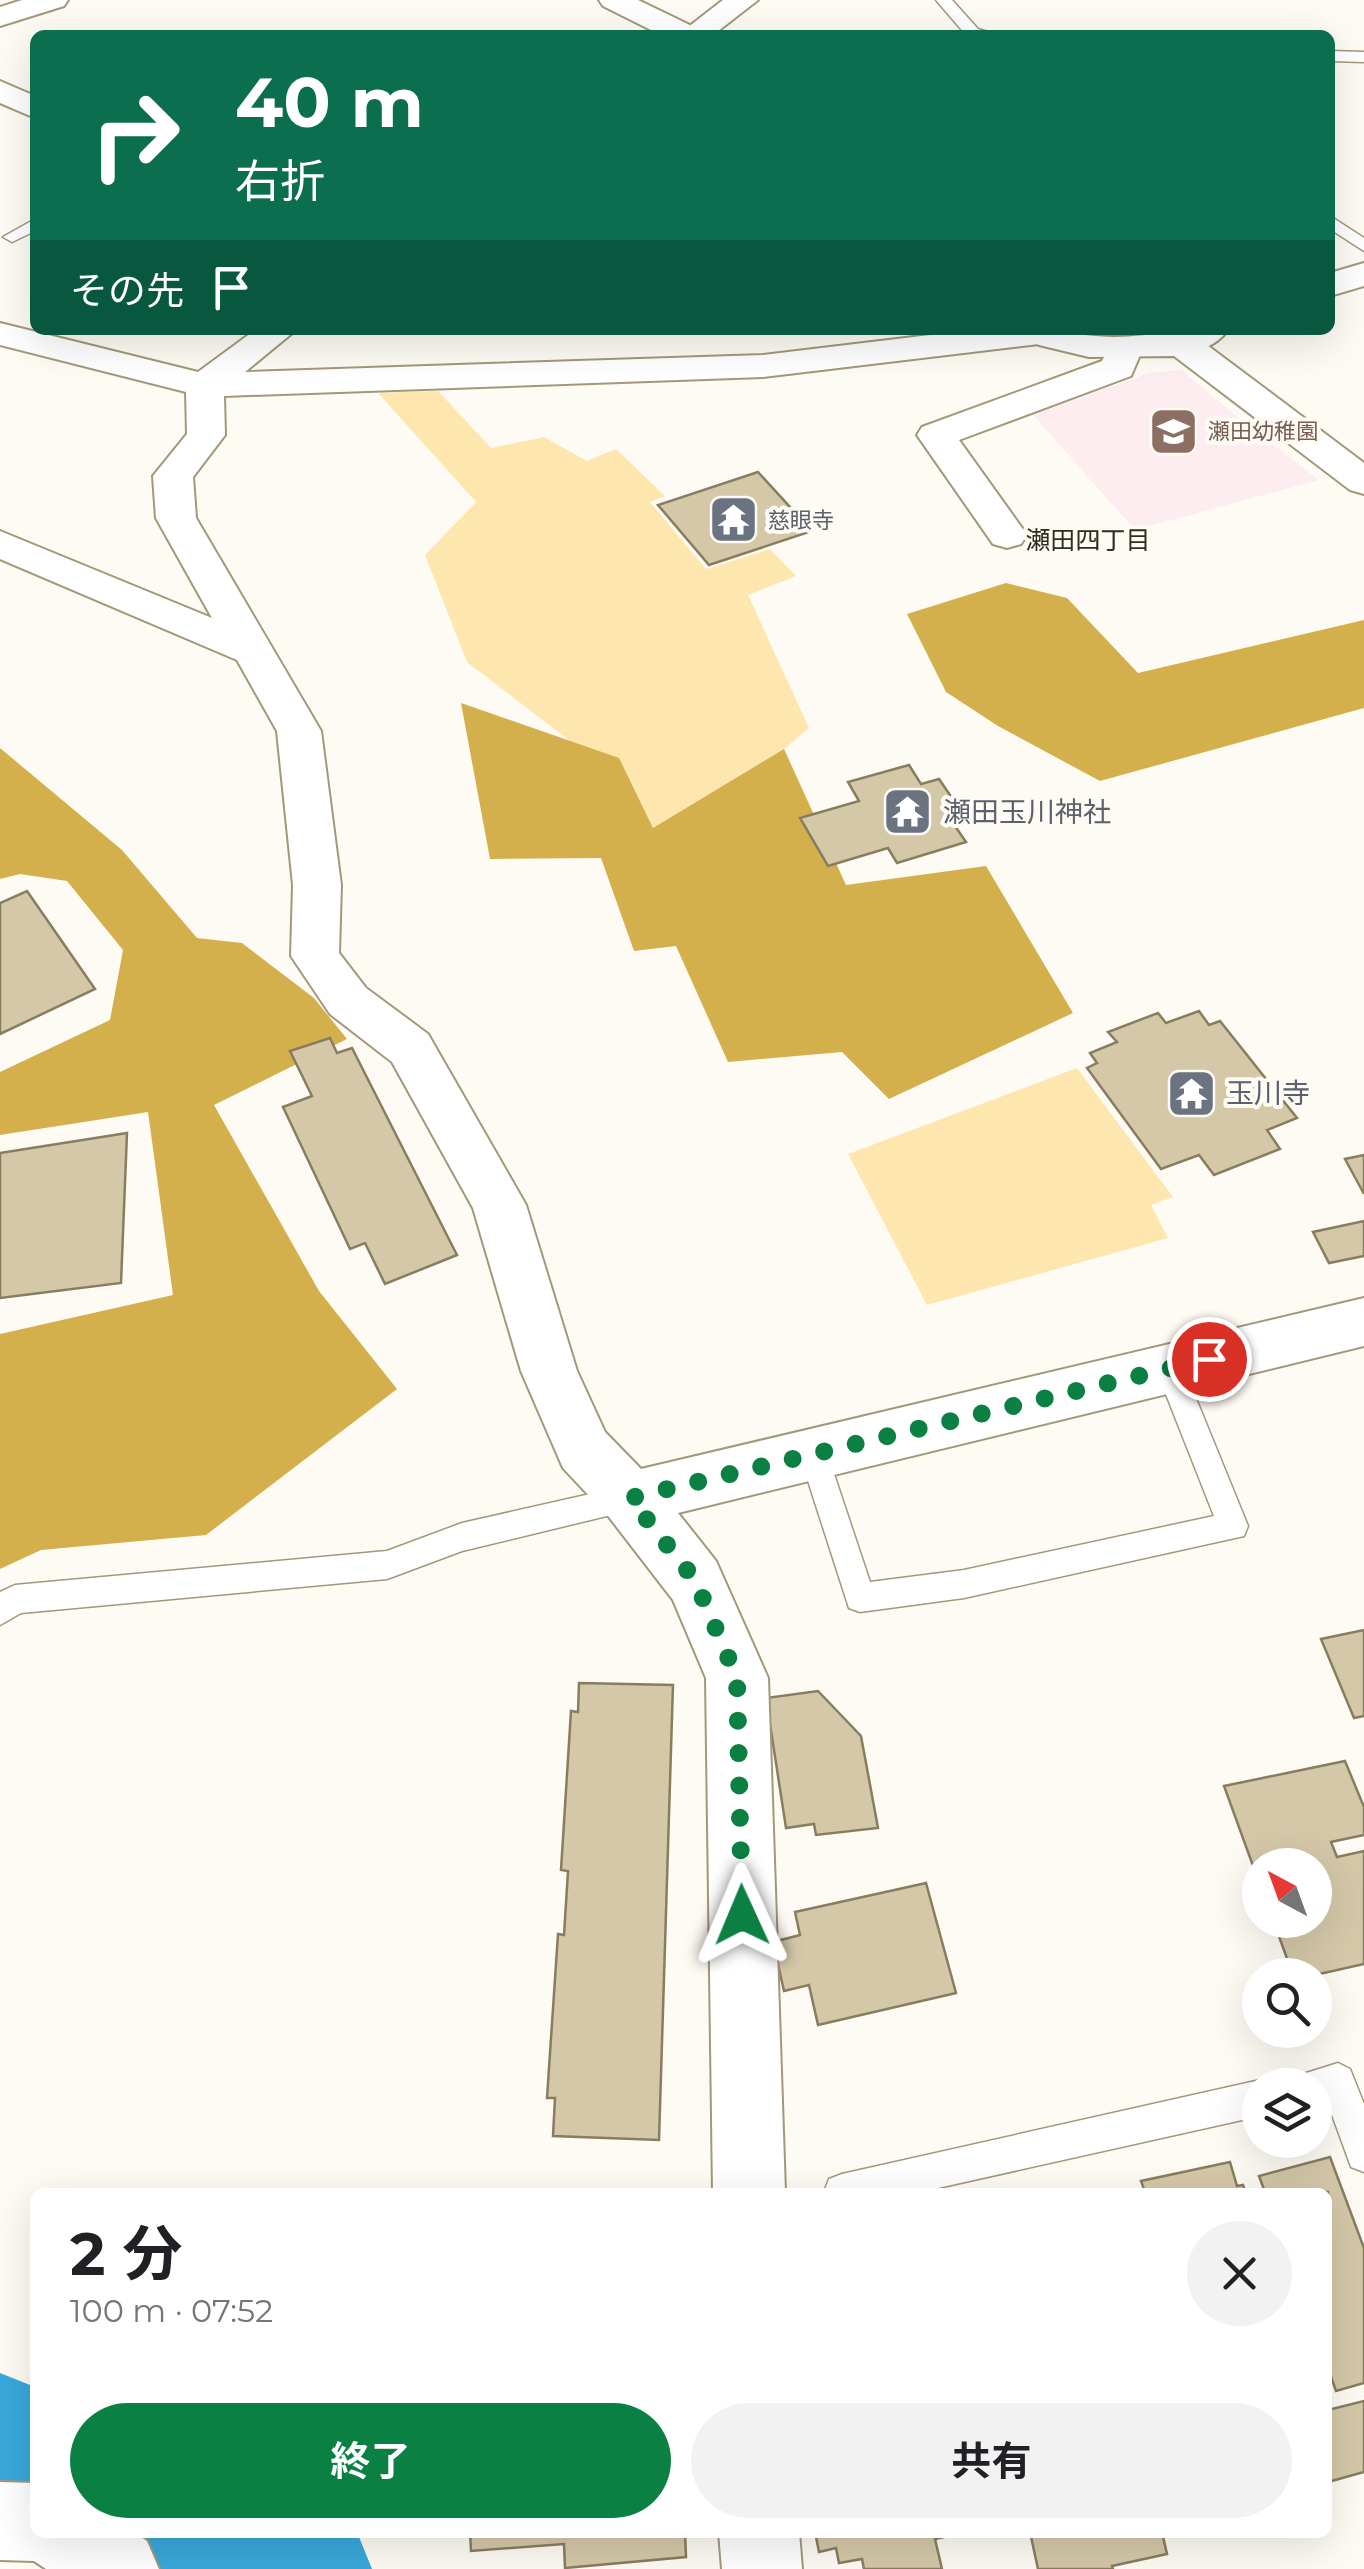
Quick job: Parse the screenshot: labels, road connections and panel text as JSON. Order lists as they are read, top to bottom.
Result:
{
  "districts": ["瀬田四丁目"],
  "places": {
    "school or university": ["瀬田幼稚園"],
    "temple": ["慈眼寺", "瀬田玉川神社", "玉川寺"]
  },
  "north": "top left",
  "page": {
    "turn": ["40 m", "右折"],
    "then": "その先",
    "heading": ["2 分", "100 m · 07:52"],
    "buttons": ["終了", "共有"]
  }
}
